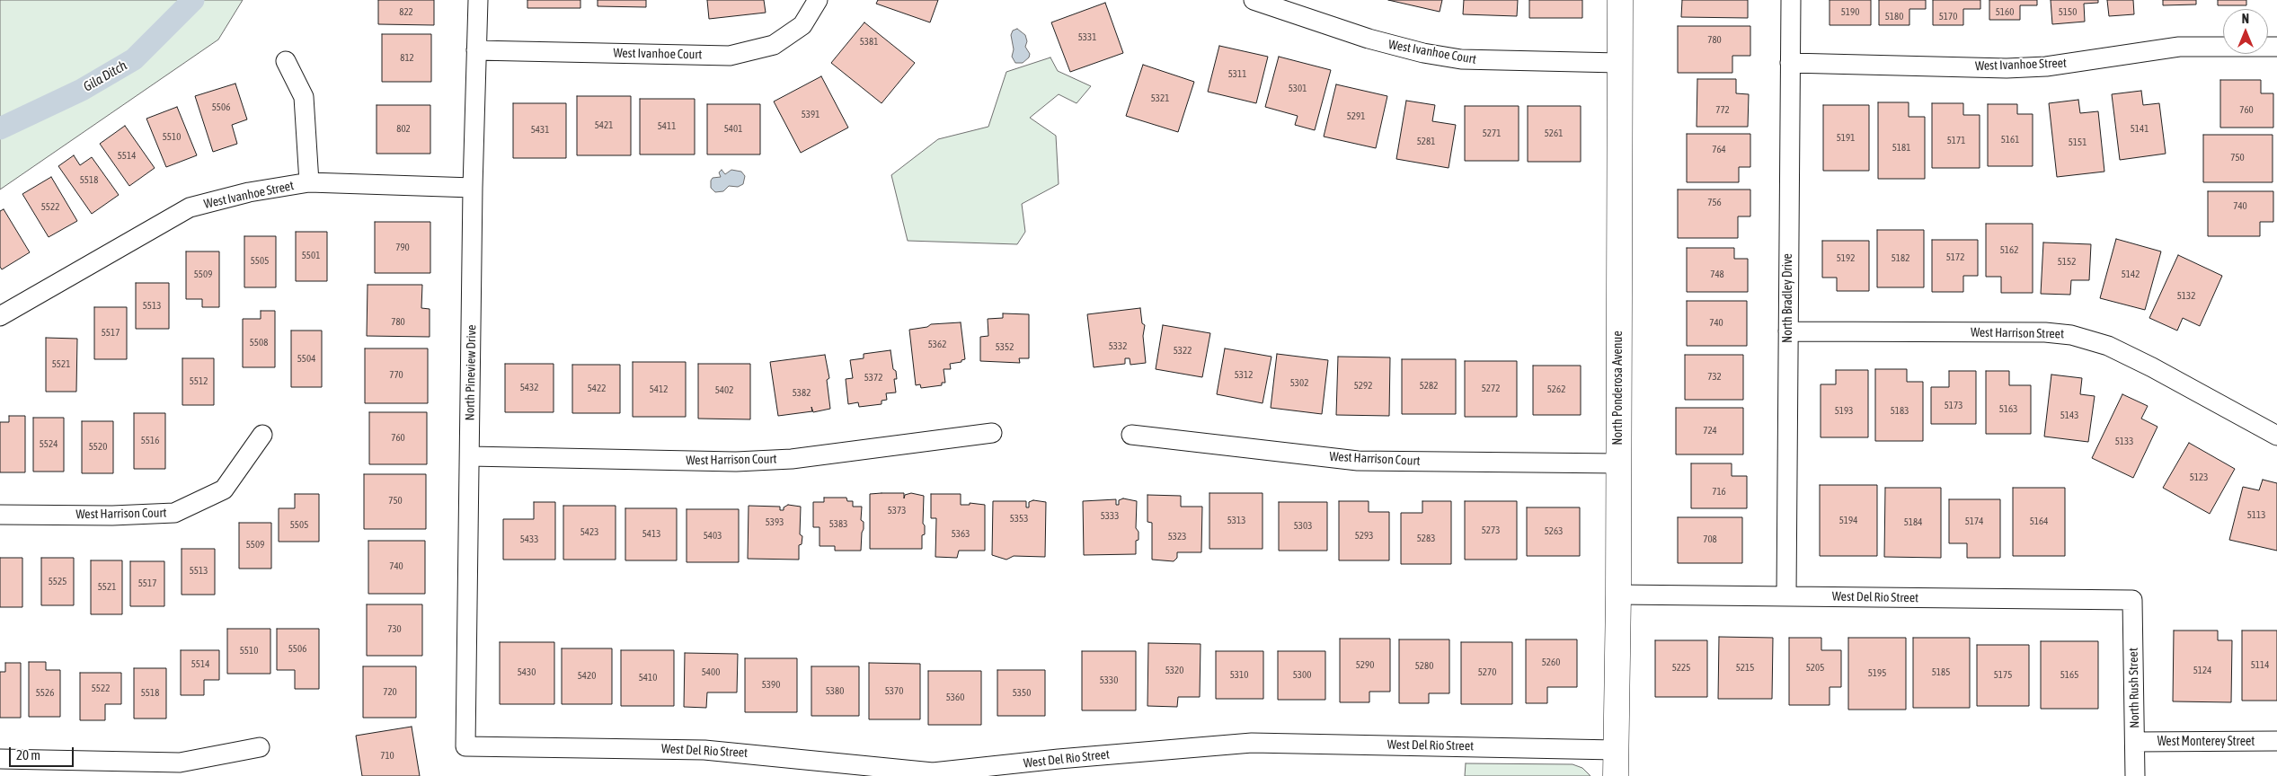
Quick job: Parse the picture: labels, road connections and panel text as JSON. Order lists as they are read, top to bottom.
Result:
{
  "streets": {
    "street": [
      "West Ivanhoe Court",
      "West Ivanhoe Street",
      "North Bradley Drive",
      "West Harrison Street",
      "North Pineview Drive",
      "North Ponderosa Avenue",
      "West Harrison Court",
      "West Del Rio Street",
      "North Rush Street",
      "West Monterey Street"
    ]
  },
  "crossings": [
    ["West Ivanhoe Court", "North Pineview Drive"],
    ["West Ivanhoe Court", "North Ponderosa Avenue"],
    ["West Ivanhoe Street", "North Bradley Drive"],
    ["West Ivanhoe Street", "North Pineview Drive"],
    ["North Bradley Drive", "West Harrison Street"],
    ["North Bradley Drive", "West Del Rio Street"],
    ["North Pineview Drive", "West Harrison Court"],
    ["North Pineview Drive", "West Del Rio Street"],
    ["North Ponderosa Avenue", "West Harrison Court"],
    ["North Ponderosa Avenue", "West Del Rio Street"],
    ["West Del Rio Street", "North Rush Street"],
    ["North Rush Street", "West Monterey Street"]
  ],
  "water": ["Gila Ditch"],
  "house_numbers": [
    "822",
    "5190",
    "5160",
    "5150",
    "5180",
    "5170",
    "5331",
    "780",
    "5381",
    "812",
    "5311",
    "5301",
    "5321",
    "5506",
    "772",
    "760",
    "5391",
    "5291",
    "5421",
    "5411",
    "802",
    "5401",
    "5141",
    "5431",
    "5271",
    "5261",
    "5510",
    "5191",
    "5161",
    "5171",
    "5281",
    "5151",
    "5181",
    "764",
    "5514",
    "750",
    "5518",
    "756",
    "740",
    "5522",
    "790",
    "5162",
    "5501",
    "5172",
    "5192",
    "5182",
    "5505",
    "5152",
    "5509",
    "748",
    "5142",
    "5132",
    "5513",
    "780",
    "740",
    "5517",
    "5508",
    "5362",
    "5332",
    "5352",
    "5322",
    "5504",
    "5521",
    "770",
    "5312",
    "732",
    "5372",
    "5512",
    "5302",
    "5292",
    "5282",
    "5432",
    "5422",
    "5272",
    "5412",
    "5262",
    "5402",
    "5382",
    "5173",
    "5163",
    "5193",
    "5183",
    "5143",
    "724",
    "760",
    "5516",
    "5133",
    "5524",
    "5520",
    "5123",
    "716",
    "750",
    "5373",
    "5113",
    "5333",
    "5353",
    "5313",
    "5194",
    "5174",
    "5164",
    "5393",
    "5184",
    "5383",
    "5505",
    "5303",
    "5273",
    "5263",
    "5423",
    "5413",
    "5363",
    "5403",
    "5293",
    "5323",
    "5283",
    "5433",
    "708",
    "5509",
    "740",
    "5513",
    "5525",
    "5517",
    "5521",
    "730",
    "5506",
    "5510",
    "5260",
    "5514",
    "5290",
    "5114",
    "5280",
    "5225",
    "5215",
    "5205",
    "5320",
    "5124",
    "5430",
    "5400",
    "5270",
    "5185",
    "5195",
    "5310",
    "5300",
    "5175",
    "5165",
    "5420",
    "5410",
    "5330",
    "5390",
    "5522",
    "5380",
    "5370",
    "720",
    "5526",
    "5518",
    "5350",
    "5360",
    "710"
  ],
  "scale_bar": "20 m",
  "north": "top"
}
